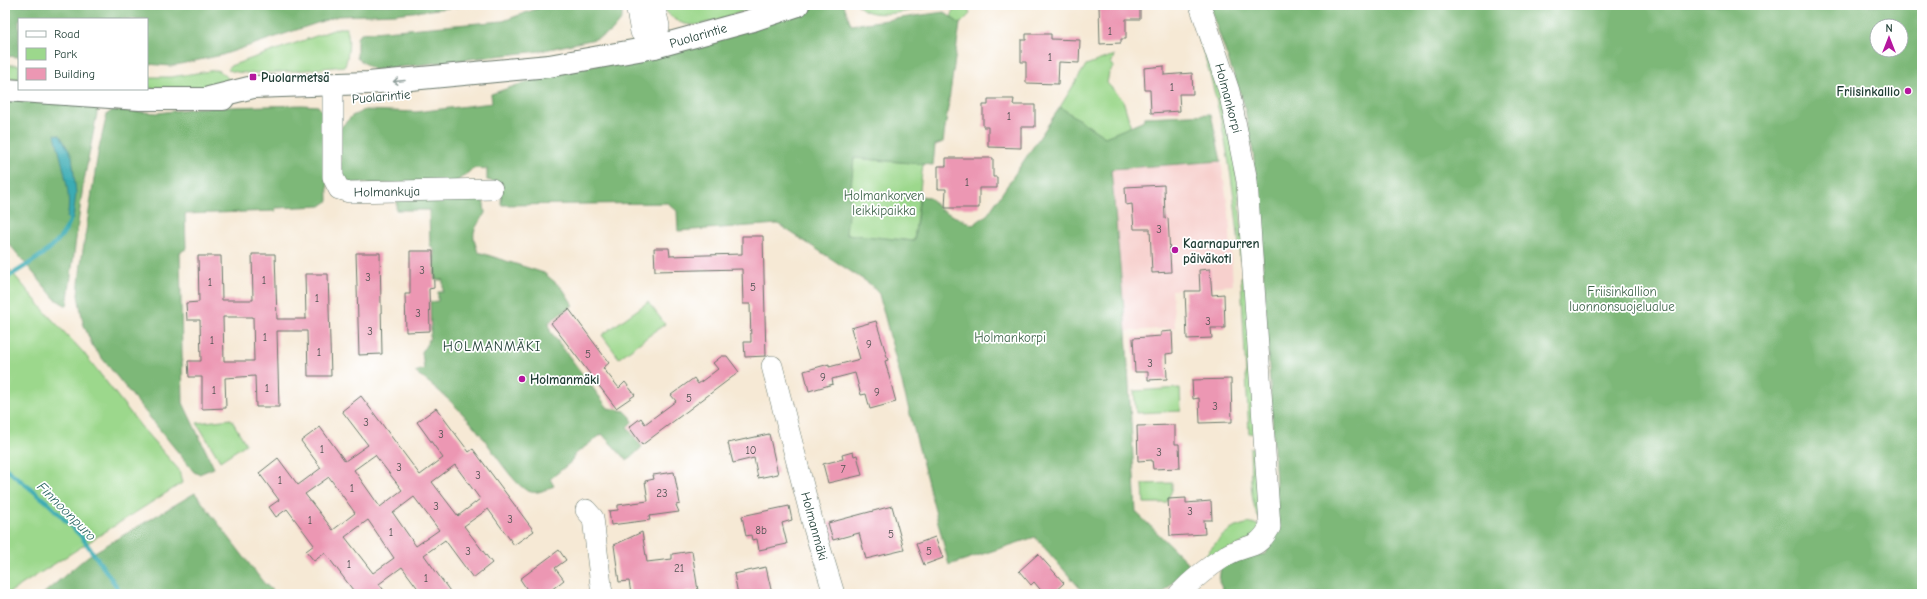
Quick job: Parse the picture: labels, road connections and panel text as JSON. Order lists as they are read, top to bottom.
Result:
{
  "streets": {
    "main road": ["Puolarintie"],
    "street": ["Holmankorpi", "Holmankuja", "Holmanmäki"]
  },
  "crossings": [
    ["Puolarintie", "Holmankuja"]
  ],
  "districts": ["HOLMANMÄKI"],
  "water": ["Finnoonpuro"],
  "parks": ["Holmankorven leikkipaikka", "Friisinkallion luonnonsuojelualue", "Holmankorpi"],
  "places": {
    "transit": ["Puolarmetsä"],
    "other": ["Friisinkallio", "Kaarnapurren päiväkoti", "Holmanmäki"]
  },
  "house_numbers": [
    "1",
    "1",
    "1",
    "1",
    "1",
    "3",
    "3",
    "3",
    "1",
    "1",
    "5",
    "1",
    "3",
    "3",
    "3",
    "1",
    "1",
    "9",
    "1",
    "5",
    "3",
    "9",
    "1",
    "1",
    "9",
    "5",
    "3",
    "3",
    "3",
    "1",
    "10",
    "3",
    "3",
    "7",
    "3",
    "1",
    "1",
    "23",
    "3",
    "3",
    "3",
    "1",
    "8b",
    "1",
    "5",
    "3",
    "5",
    "1",
    "21",
    "1"
  ],
  "legend": ["Road", "Park", "Building"],
  "north": "top"
}
